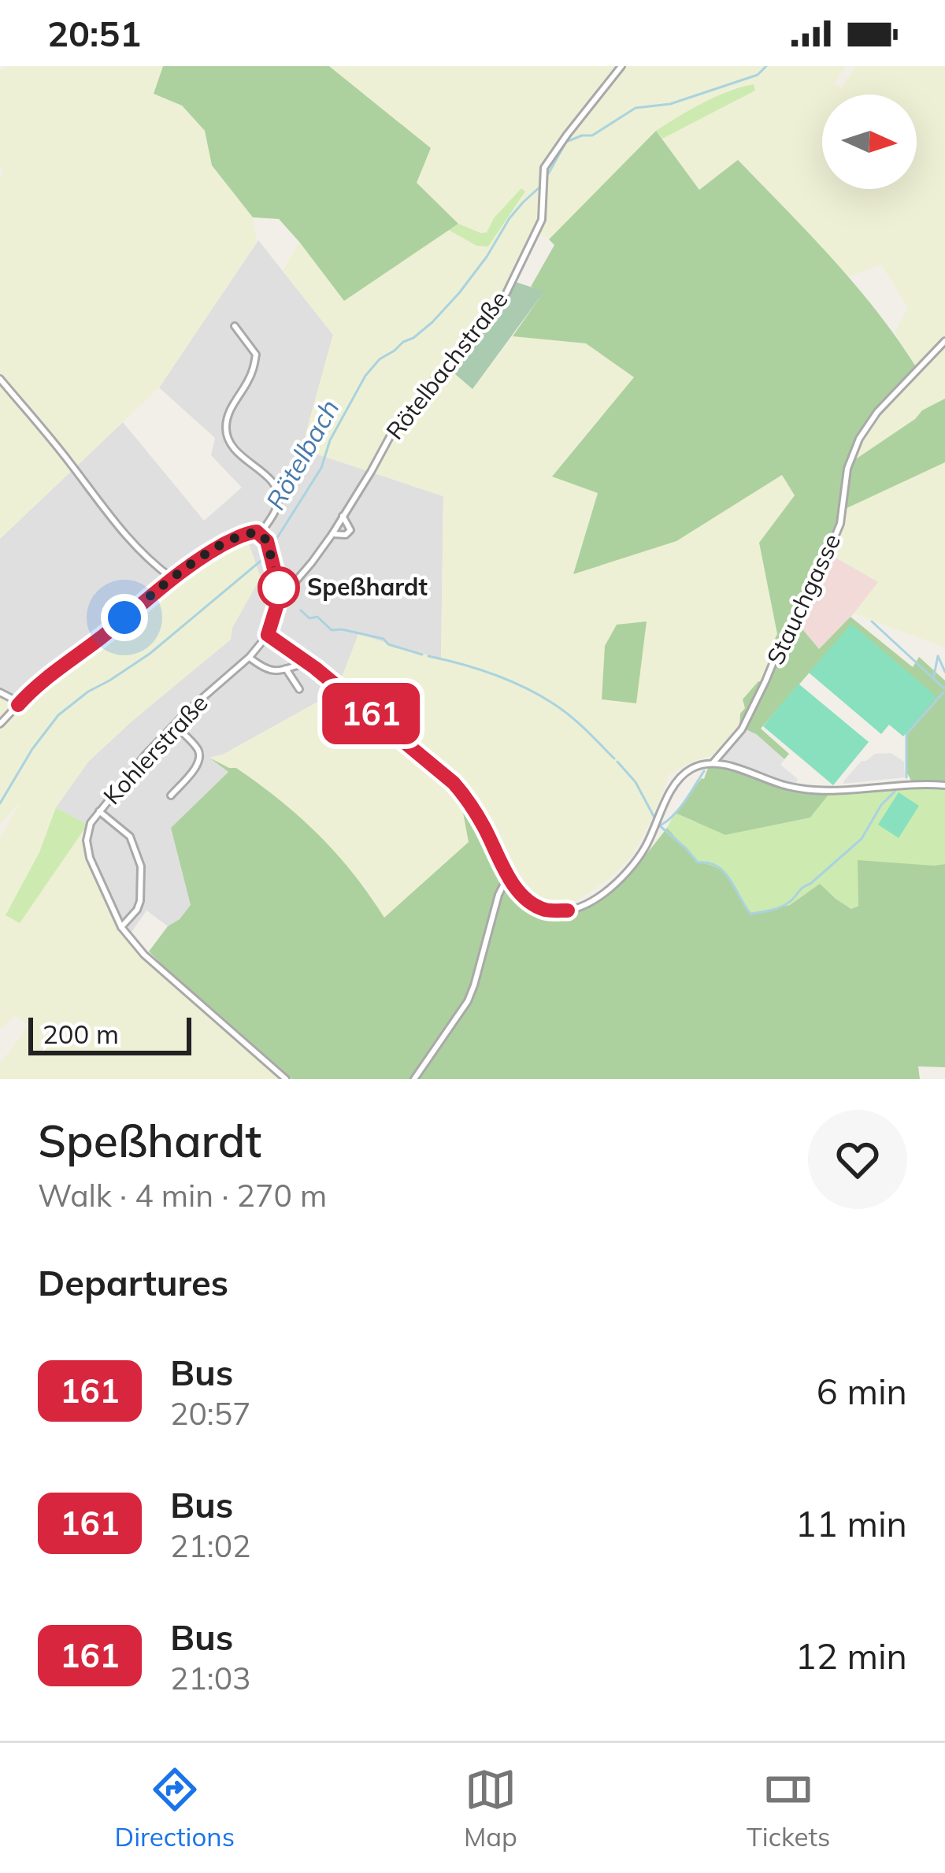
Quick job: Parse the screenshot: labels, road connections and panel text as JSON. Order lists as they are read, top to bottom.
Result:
{
  "streets": {
    "street": ["Rötelbachstraße", "Stauchgasse", "Kohlerstraße"]
  },
  "water": ["Rötelbach"],
  "places": ["Speßhardt"],
  "lines": ["bus line 161"],
  "scale_bar": "200 m",
  "north": "right",
  "page": {
    "status": "20:51",
    "on_map": "161",
    "scale": "200 m",
    "heading": [
      ["Speßhardt", "Walk · 4 min · 270 m"],
      "Departures"
    ],
    "list": [
      {
        "mark": "161",
        "name": "Bus",
        "note": "20:57",
        "value": "6 min"
      },
      {
        "mark": "161",
        "name": "Bus",
        "note": "21:02",
        "value": "11 min"
      },
      {
        "mark": "161",
        "name": "Bus",
        "note": "21:03",
        "value": "12 min"
      }
    ],
    "tabs": ["Directions", "Map", "Tickets"]
  }
}
